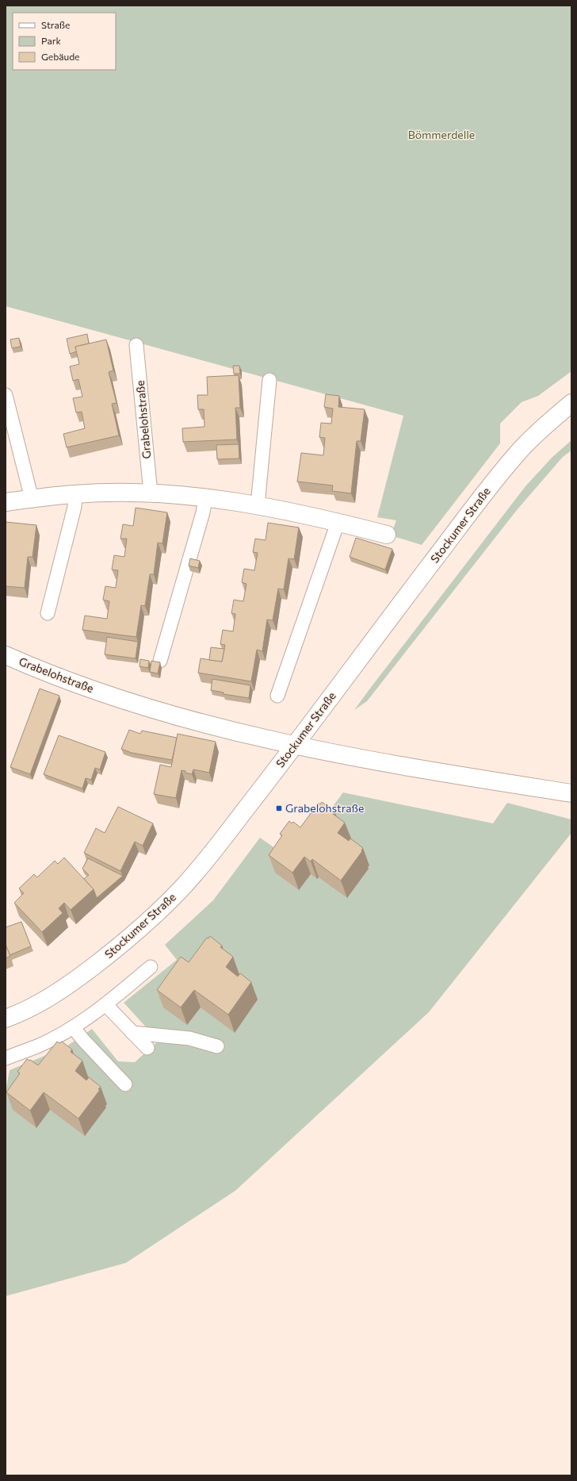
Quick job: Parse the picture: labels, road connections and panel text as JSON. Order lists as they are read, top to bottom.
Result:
{
  "streets": {
    "street": ["Grabelohstraße", "Stockumer Straße"]
  },
  "crossings": [
    ["Grabelohstraße", "Stockumer Straße"]
  ],
  "parks": ["Bömmerdelle"],
  "places": {
    "transit": ["Grabelohstraße"]
  },
  "legend": ["Straße", "Park", "Gebäude"]
}
